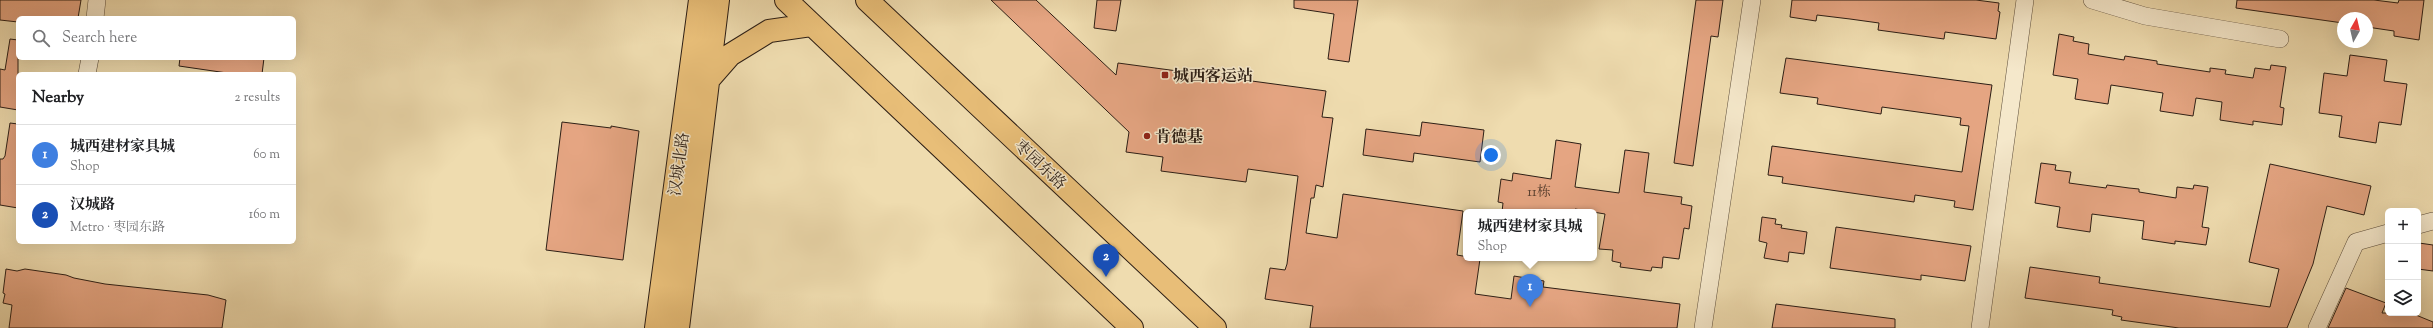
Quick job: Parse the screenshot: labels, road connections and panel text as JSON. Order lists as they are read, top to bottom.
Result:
{
  "streets": {
    "main road": ["汉城北路", "枣园东路"]
  },
  "places": {
    "transit": ["城西客运站"],
    "other": ["肯德基"]
  },
  "house_numbers": ["11栋"],
  "north": "top",
  "page": {
    "search": "Search here",
    "heading": ["Nearby", "2 results"],
    "list": [
      {
        "mark": "1",
        "name": "城西建材家具城",
        "note": "Shop",
        "value": "60 m"
      },
      {
        "mark": "2",
        "name": "汉城路",
        "note": "Metro · 枣园东路",
        "value": "160 m"
      }
    ],
    "map_buttons": ["+", "−"],
    "popup": ["城西建材家具城", "Shop"],
    "pins": ["2", "1"]
  }
}
